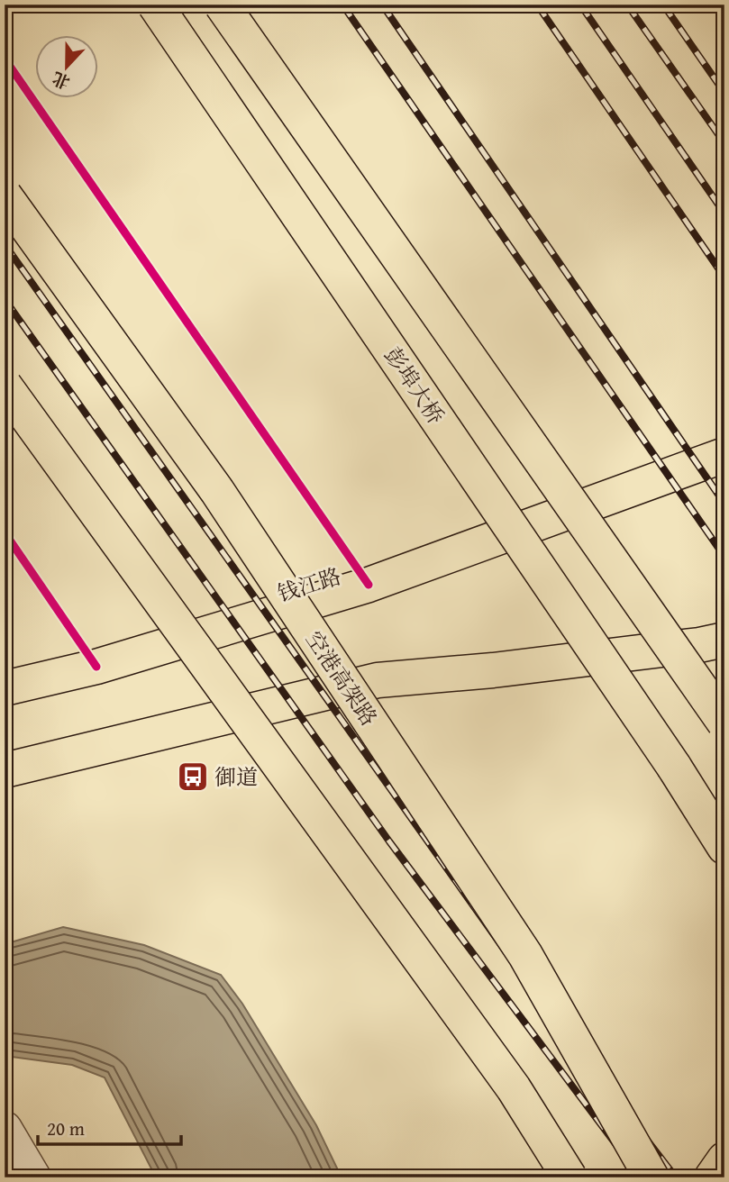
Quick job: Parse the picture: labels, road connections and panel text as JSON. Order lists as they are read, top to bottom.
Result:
{
  "streets": {
    "main road": ["彭埠大桥", "钱江路", "空港高架路"]
  },
  "places": {
    "bus stop": ["御道"]
  },
  "scale_bar": "20 m",
  "north": "bottom"
}
